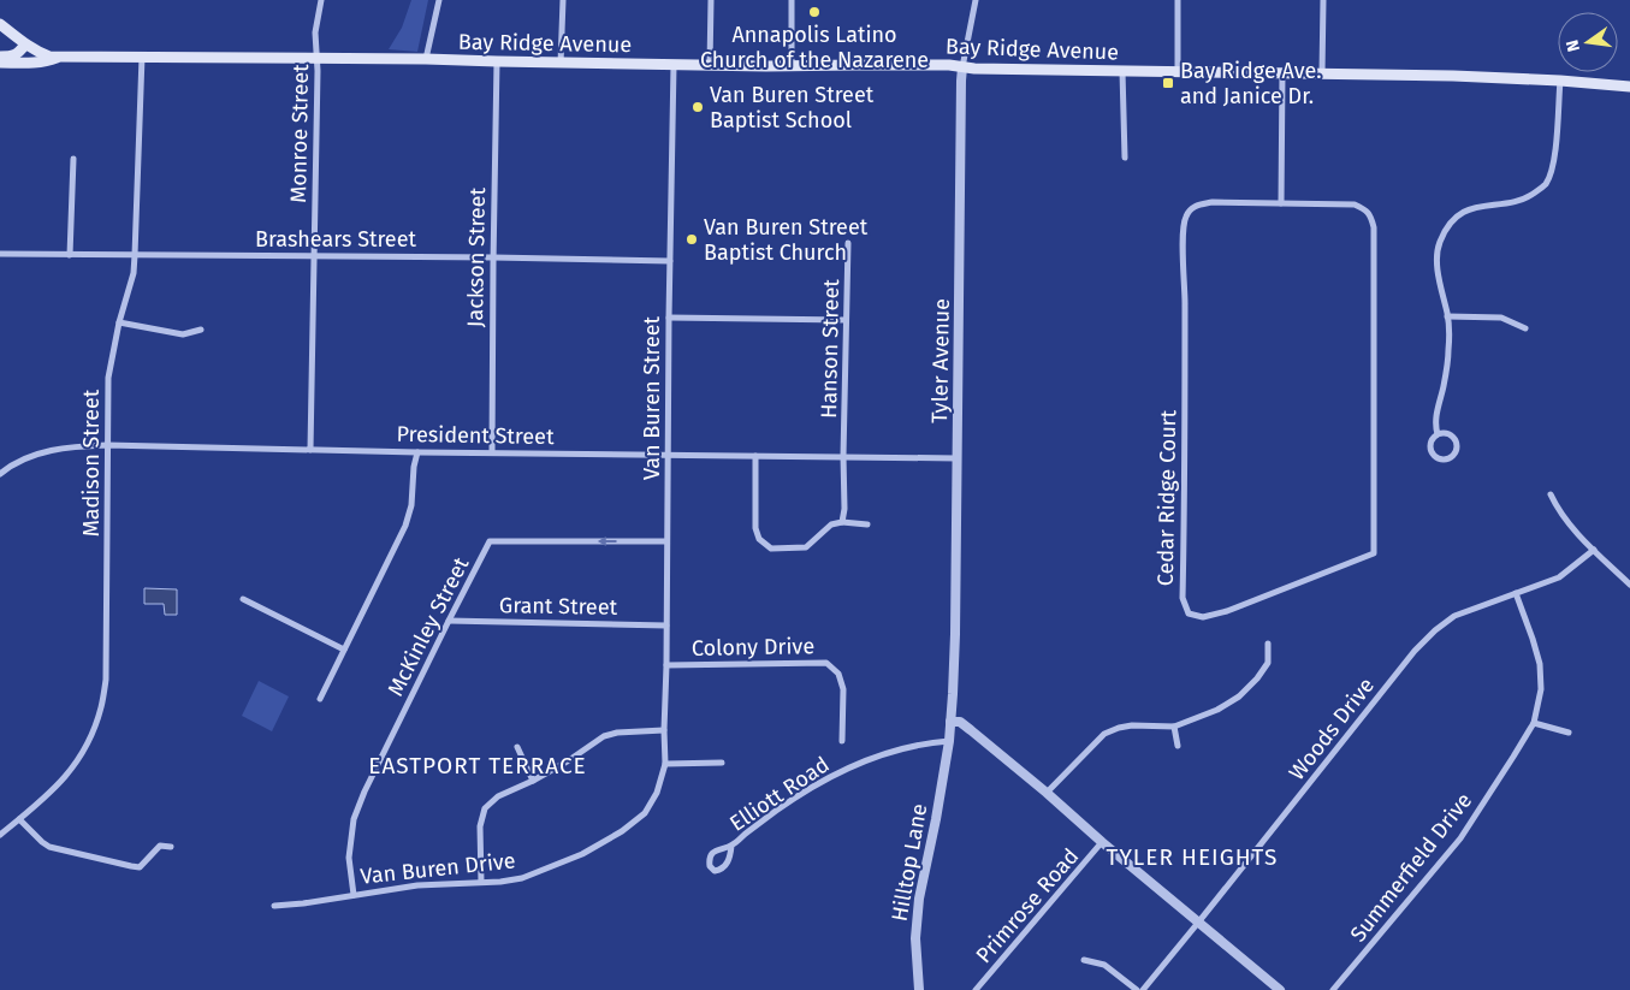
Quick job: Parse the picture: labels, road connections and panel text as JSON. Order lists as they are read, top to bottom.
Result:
{
  "streets": {
    "main road": ["Bay Ridge Avenue"],
    "street": [
      "Monroe Street",
      "Brashears Street",
      "Jackson Street",
      "Hanson Street",
      "Tyler Avenue",
      "Van Buren Street",
      "President Street",
      "Madison Street",
      "Cedar Ridge Court",
      "Grant Street",
      "McKinley Street",
      "Colony Drive",
      "Woods Drive",
      "Elliott Road",
      "Hilltop Lane",
      "Summerfield Drive",
      "Van Buren Drive",
      "Primrose Road"
    ]
  },
  "crossings": [
    ["Bay Ridge Avenue", "Monroe Street"],
    ["Bay Ridge Avenue", "Jackson Street"],
    ["Bay Ridge Avenue", "Tyler Avenue"],
    ["Bay Ridge Avenue", "Van Buren Street"],
    ["Bay Ridge Avenue", "Madison Street"],
    ["Monroe Street", "Brashears Street"],
    ["Monroe Street", "President Street"],
    ["Brashears Street", "Jackson Street"],
    ["Brashears Street", "Van Buren Street"],
    ["Brashears Street", "Madison Street"],
    ["Jackson Street", "President Street"],
    ["Hanson Street", "President Street"],
    ["Tyler Avenue", "President Street"],
    ["Tyler Avenue", "Elliott Road"],
    ["Tyler Avenue", "Hilltop Lane"],
    ["Van Buren Street", "President Street"],
    ["Van Buren Street", "Grant Street"],
    ["Van Buren Street", "McKinley Street"],
    ["Van Buren Street", "Colony Drive"],
    ["Van Buren Street", "Van Buren Drive"],
    ["President Street", "Madison Street"],
    ["Grant Street", "McKinley Street"],
    ["McKinley Street", "Van Buren Drive"],
    ["Woods Drive", "Summerfield Drive"],
    ["Elliott Road", "Hilltop Lane"]
  ],
  "one_way": ["McKinley Street"],
  "districts": ["EASTPORT TERRACE", "TYLER HEIGHTS"],
  "places": {
    "other": ["Annapolis Latino Church of the Nazarene", "Van Buren Street Baptist School", "Van Buren Street Baptist Church"],
    "transit": ["Bay Ridge Ave. and Janice Dr."]
  },
  "north": "left"
}
